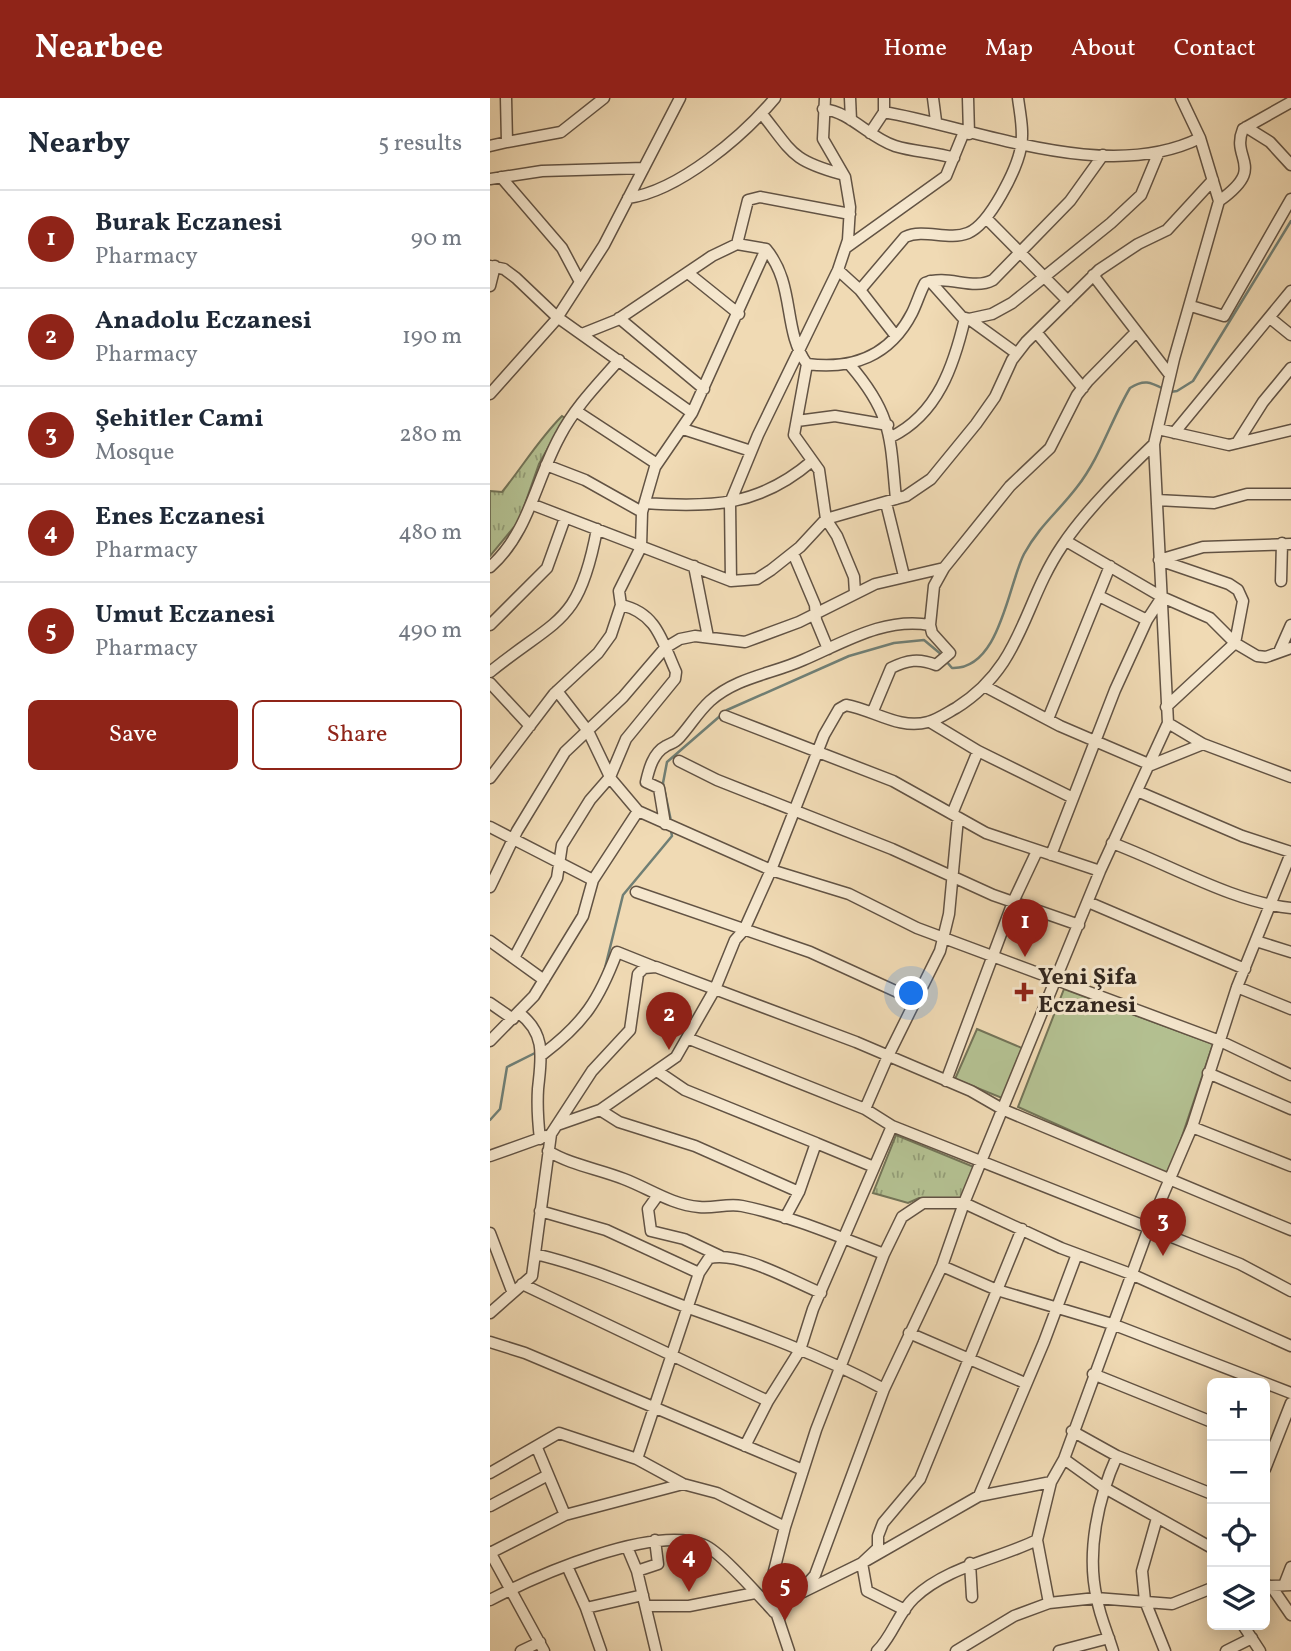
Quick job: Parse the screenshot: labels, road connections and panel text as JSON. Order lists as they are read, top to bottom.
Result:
{
  "places": {
    "health": ["Yeni Şifa Eczanesi"]
  },
  "page": {
    "header": "Nearbee",
    "nav": [
      "Home",
      "Map",
      "About",
      "Contact"
    ],
    "heading": ["Nearby", "5 results"],
    "list": [
      {
        "mark": "1",
        "name": "Burak Eczanesi",
        "note": "Pharmacy",
        "value": "90 m"
      },
      {
        "mark": "2",
        "name": "Anadolu Eczanesi",
        "note": "Pharmacy",
        "value": "190 m"
      },
      {
        "mark": "3",
        "name": "Şehitler Cami",
        "note": "Mosque",
        "value": "280 m"
      },
      {
        "mark": "4",
        "name": "Enes Eczanesi",
        "note": "Pharmacy",
        "value": "480 m"
      },
      {
        "mark": "5",
        "name": "Umut Eczanesi",
        "note": "Pharmacy",
        "value": "490 m"
      }
    ],
    "buttons": ["Save", "Share"],
    "pins": [
      "1",
      "2",
      "3",
      "4",
      "5"
    ],
    "map_buttons": ["+", "−"]
  }
}
